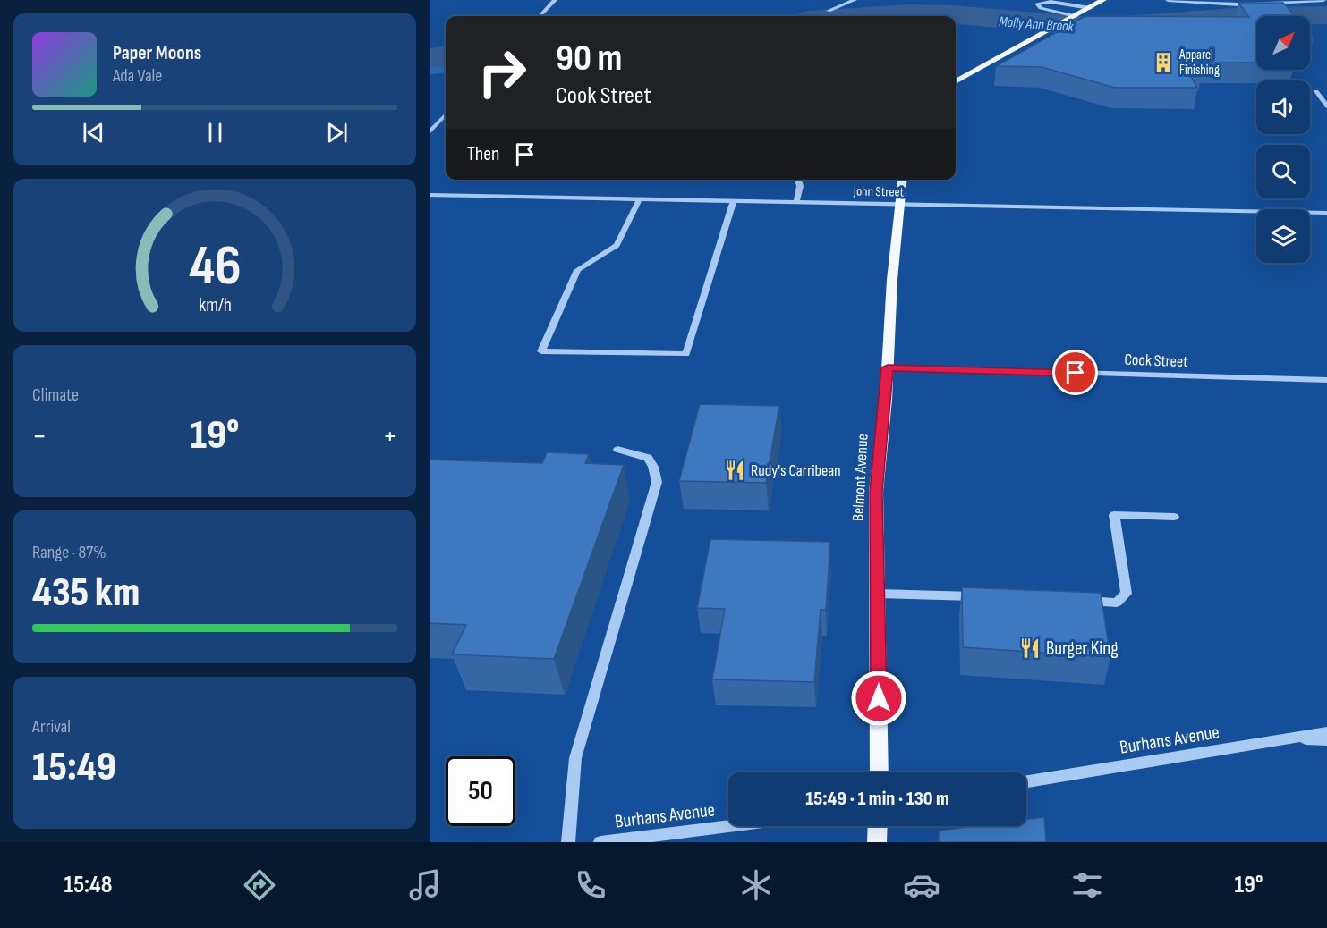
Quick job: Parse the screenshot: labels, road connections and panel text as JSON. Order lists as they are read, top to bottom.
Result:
{
  "streets": {
    "main road": ["Belmont Avenue"],
    "street": ["John Street", "Cook Street", "Burhans Avenue"]
  },
  "crossings": [
    ["John Street", "Belmont Avenue"],
    ["Cook Street", "Belmont Avenue"]
  ],
  "water": ["Molly Ann Brook"],
  "places": {
    "building": ["Apparel Finishing"],
    "restaurant": ["Rudy's Carribean", "Burger King"]
  },
  "north": "top right",
  "page": {
    "turn": ["90 m", "Cook Street"],
    "song": ["Paper Moons", "Ada Vale"],
    "then": "Then",
    "tile": [
      "Climate",
      ["Range · 87%", "435 km"],
      ["Arrival", "15:49"]
    ],
    "heat": ["−", "19°", "+"],
    "limit": "50",
    "trip": "15:49 · 1 min · 130 m",
    "tabs": ["15:48", "19°"],
    "gauge": ["46", "km/h"]
  }
}
